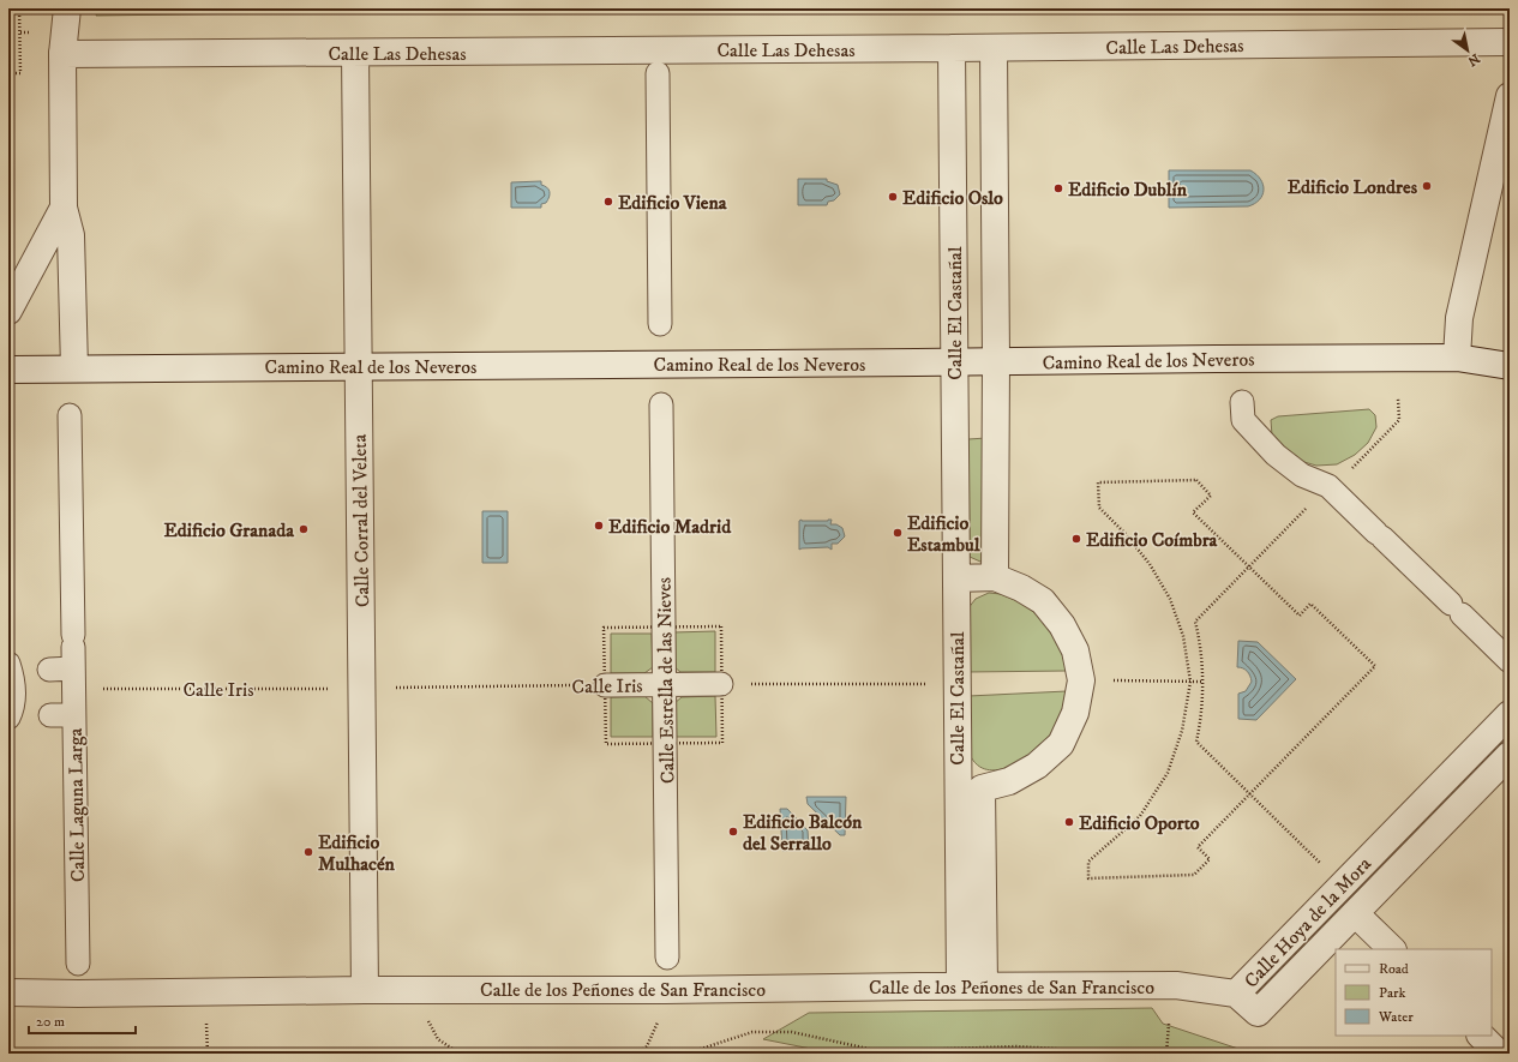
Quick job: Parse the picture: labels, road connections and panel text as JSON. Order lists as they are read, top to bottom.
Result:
{
  "streets": {
    "street": [
      "Calle Las Dehesas",
      "Calle El Castañal",
      "Camino Real de los Neveros",
      "Calle Corral del Veleta",
      "Calle Estrella de las Nieves",
      "Calle Iris",
      "Calle Laguna Larga",
      "Calle Hoya de la Mora",
      "Calle de los Peñones de San Francisco"
    ]
  },
  "crossings": [
    ["Calle Las Dehesas", "Calle El Castañal"],
    ["Calle Las Dehesas", "Calle Corral del Veleta"],
    ["Calle El Castañal", "Camino Real de los Neveros"],
    ["Calle El Castañal", "Calle de los Peñones de San Francisco"],
    ["Camino Real de los Neveros", "Calle Corral del Veleta"],
    ["Calle Corral del Veleta", "Calle de los Peñones de San Francisco"],
    ["Calle Estrella de las Nieves", "Calle Iris"],
    ["Calle Hoya de la Mora", "Calle de los Peñones de San Francisco"]
  ],
  "places": [
    "Edificio Londres",
    "Edificio Dublín",
    "Edificio Oslo",
    "Edificio Viena",
    "Edificio Madrid",
    "Edificio Granada",
    "Edificio Estambul",
    "Edificio Coímbra",
    "Edificio Oporto",
    "Edificio Balcón del Serrallo",
    "Edificio Mulhacén"
  ],
  "legend": ["Road", "Park", "Water"],
  "scale_bar": "20 m",
  "north": "bottom right"
}
